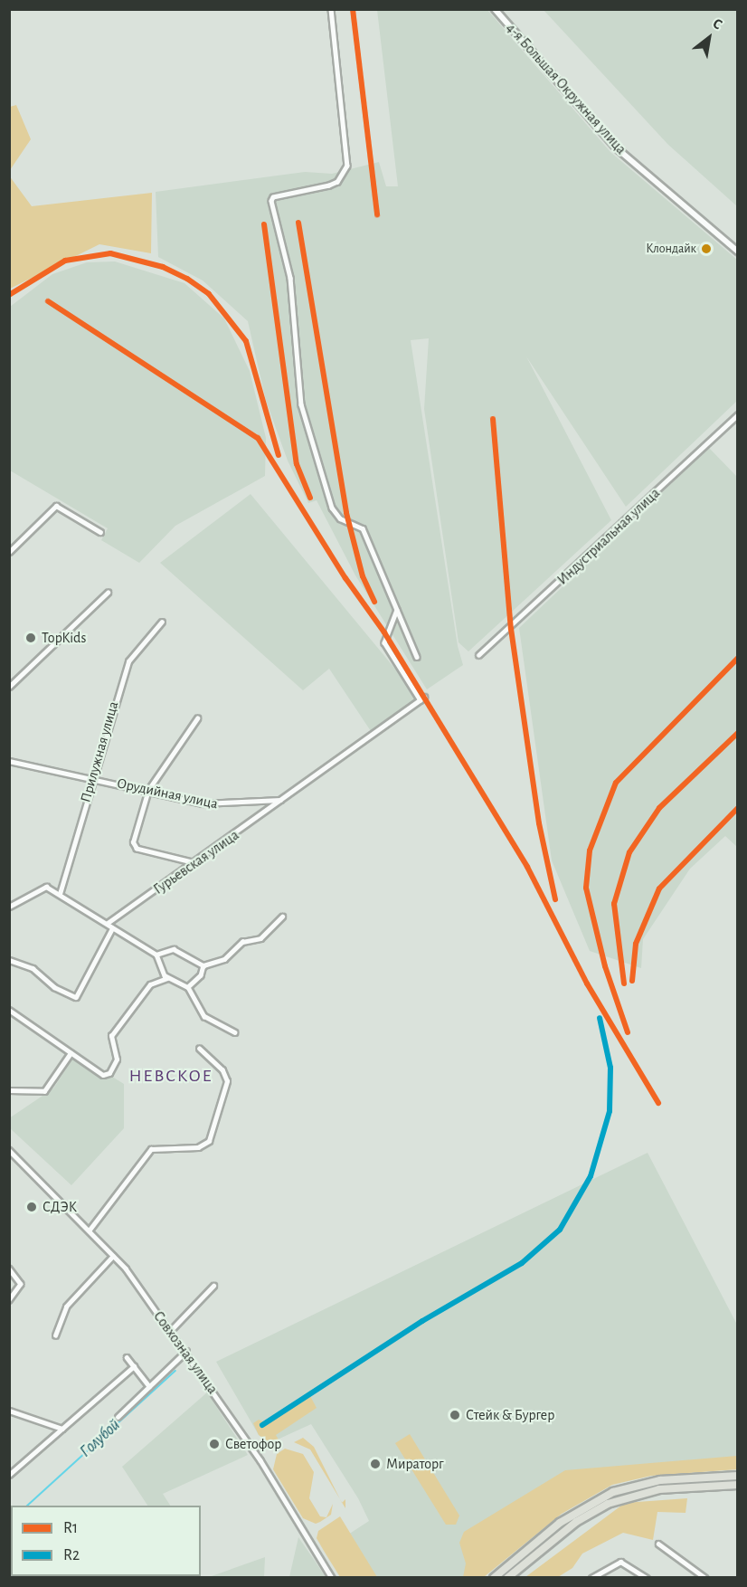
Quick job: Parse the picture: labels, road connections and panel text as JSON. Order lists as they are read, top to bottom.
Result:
{
  "streets": {
    "street": [
      "4-я Большая Окружная улица",
      "Индустриальная улица",
      "Прилужная улица",
      "Орудийная улица",
      "Гурьевская улица",
      "Совхозная улица"
    ]
  },
  "crossings": [
    ["Прилужная улица", "Орудийная улица"],
    ["Орудийная улица", "Гурьевская улица"]
  ],
  "districts": ["НЕВСКОЕ"],
  "water": ["Голубой"],
  "places": [
    "Клондайк",
    "TopKids",
    "СДЭК",
    "Стейк & Бургер",
    "Светофор",
    "Мираторг"
  ],
  "lines": ["transit line R1", "transit line R2"],
  "legend": ["R1", "R2"],
  "north": "top right"
}
